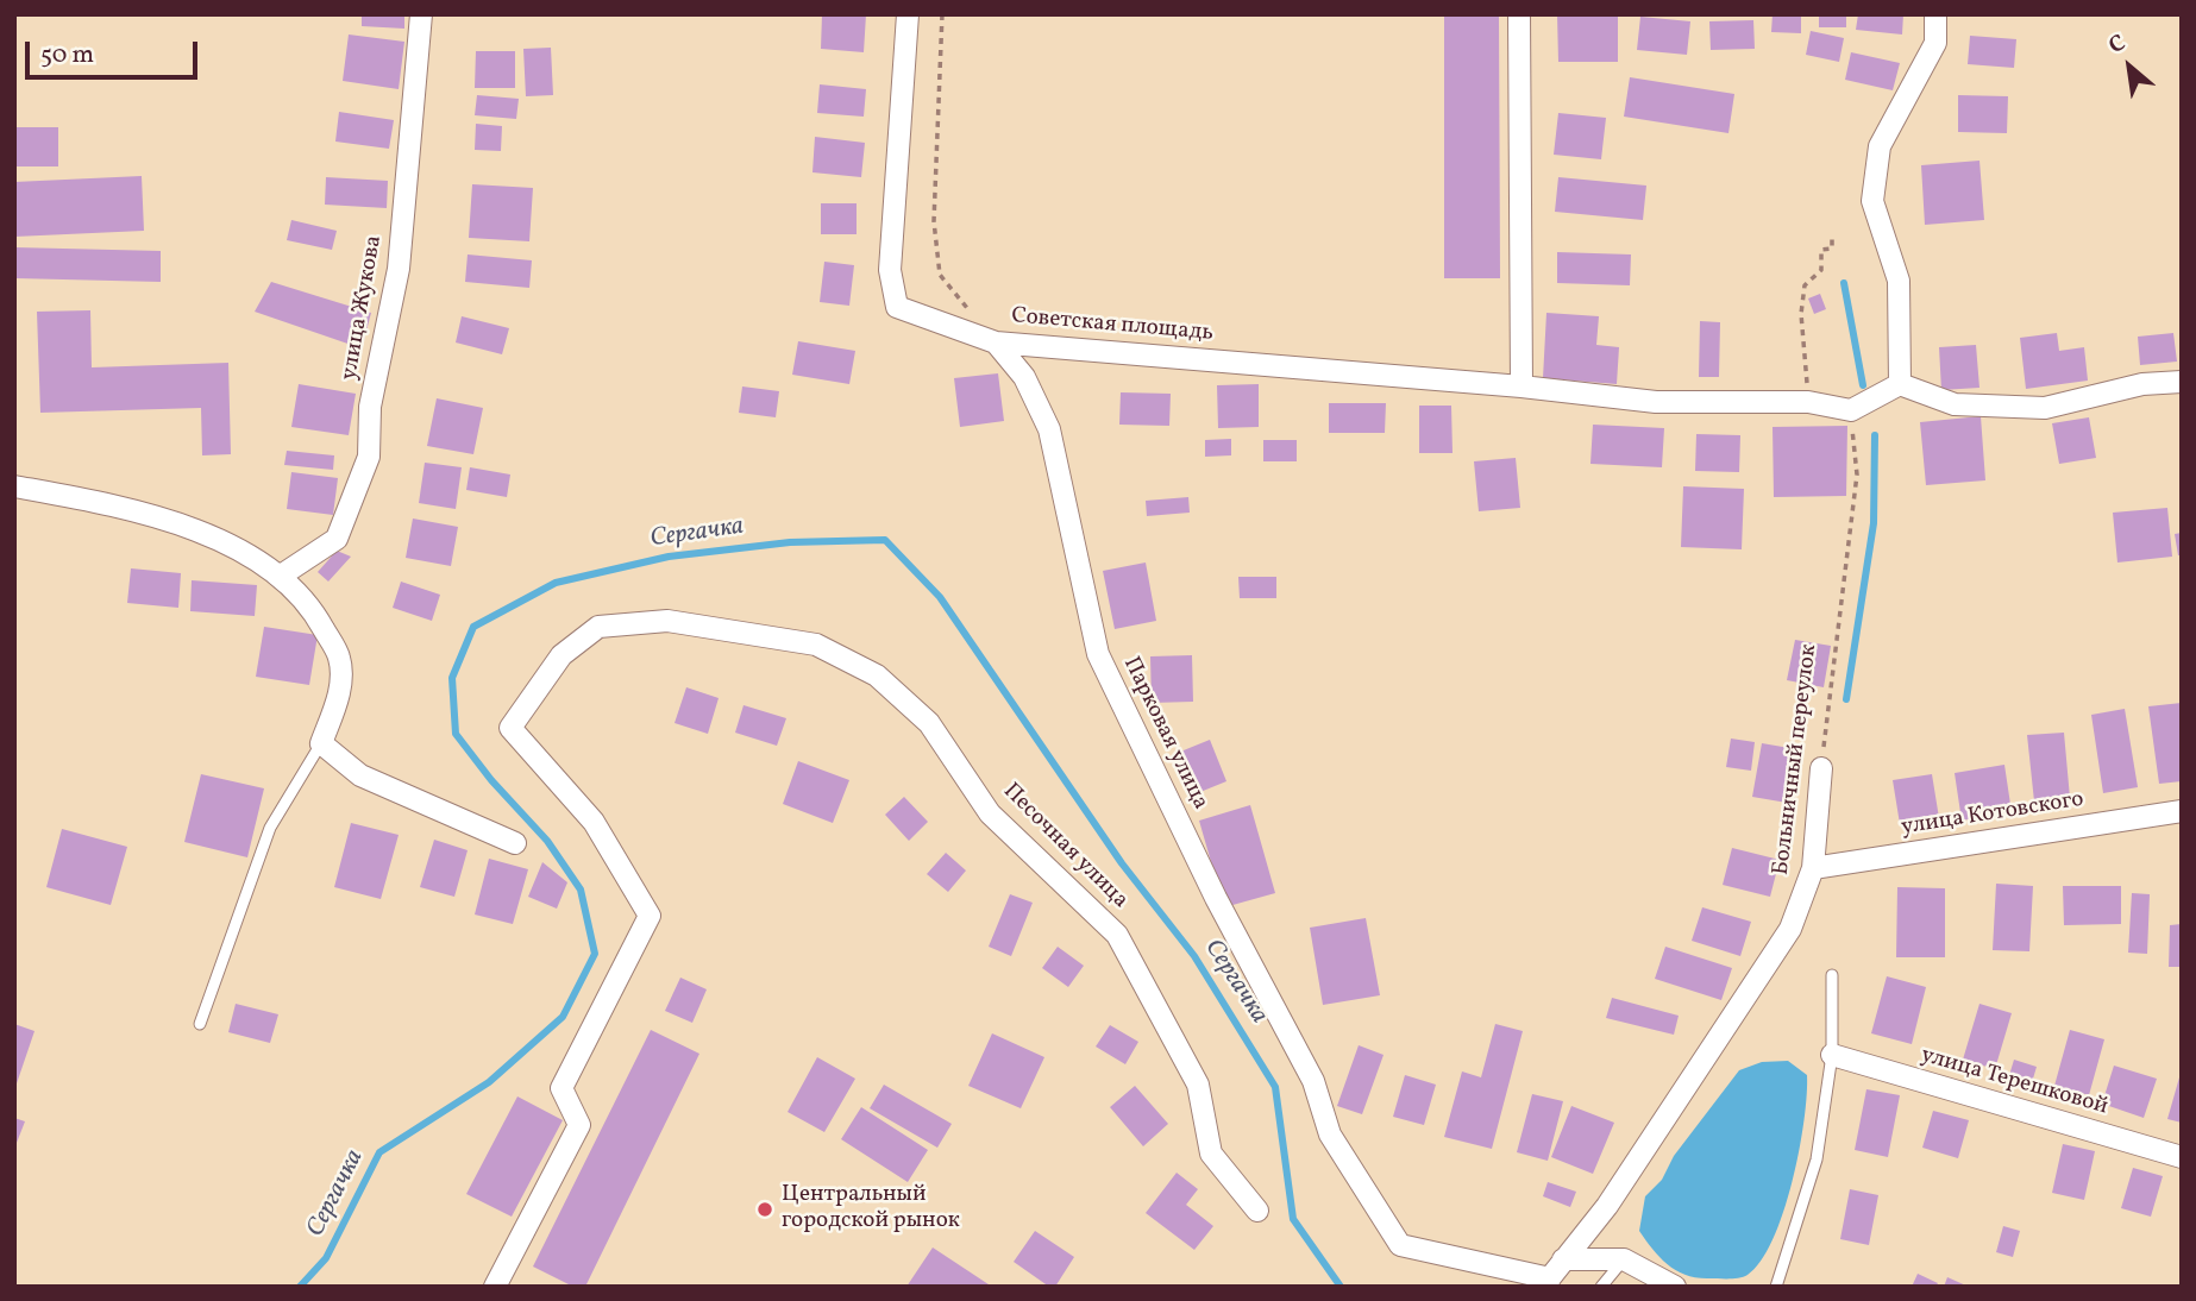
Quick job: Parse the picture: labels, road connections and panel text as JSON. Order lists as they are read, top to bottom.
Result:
{
  "streets": {
    "street": [
      "улица Жукова",
      "Советская площадь",
      "Парковая улица",
      "Больничный переулок",
      "улица Котовского",
      "Песочная улица",
      "улица Терешковой"
    ]
  },
  "crossings": [
    ["Советская площадь", "Парковая улица"],
    ["Советская площадь", "Больничный переулок"],
    ["Парковая улица", "Больничный переулок"],
    ["Больничный переулок", "улица Котовского"]
  ],
  "water": ["Сергачка"],
  "places": ["Центральный городской рынок"],
  "scale_bar": "50 m",
  "north": "top left"
}
